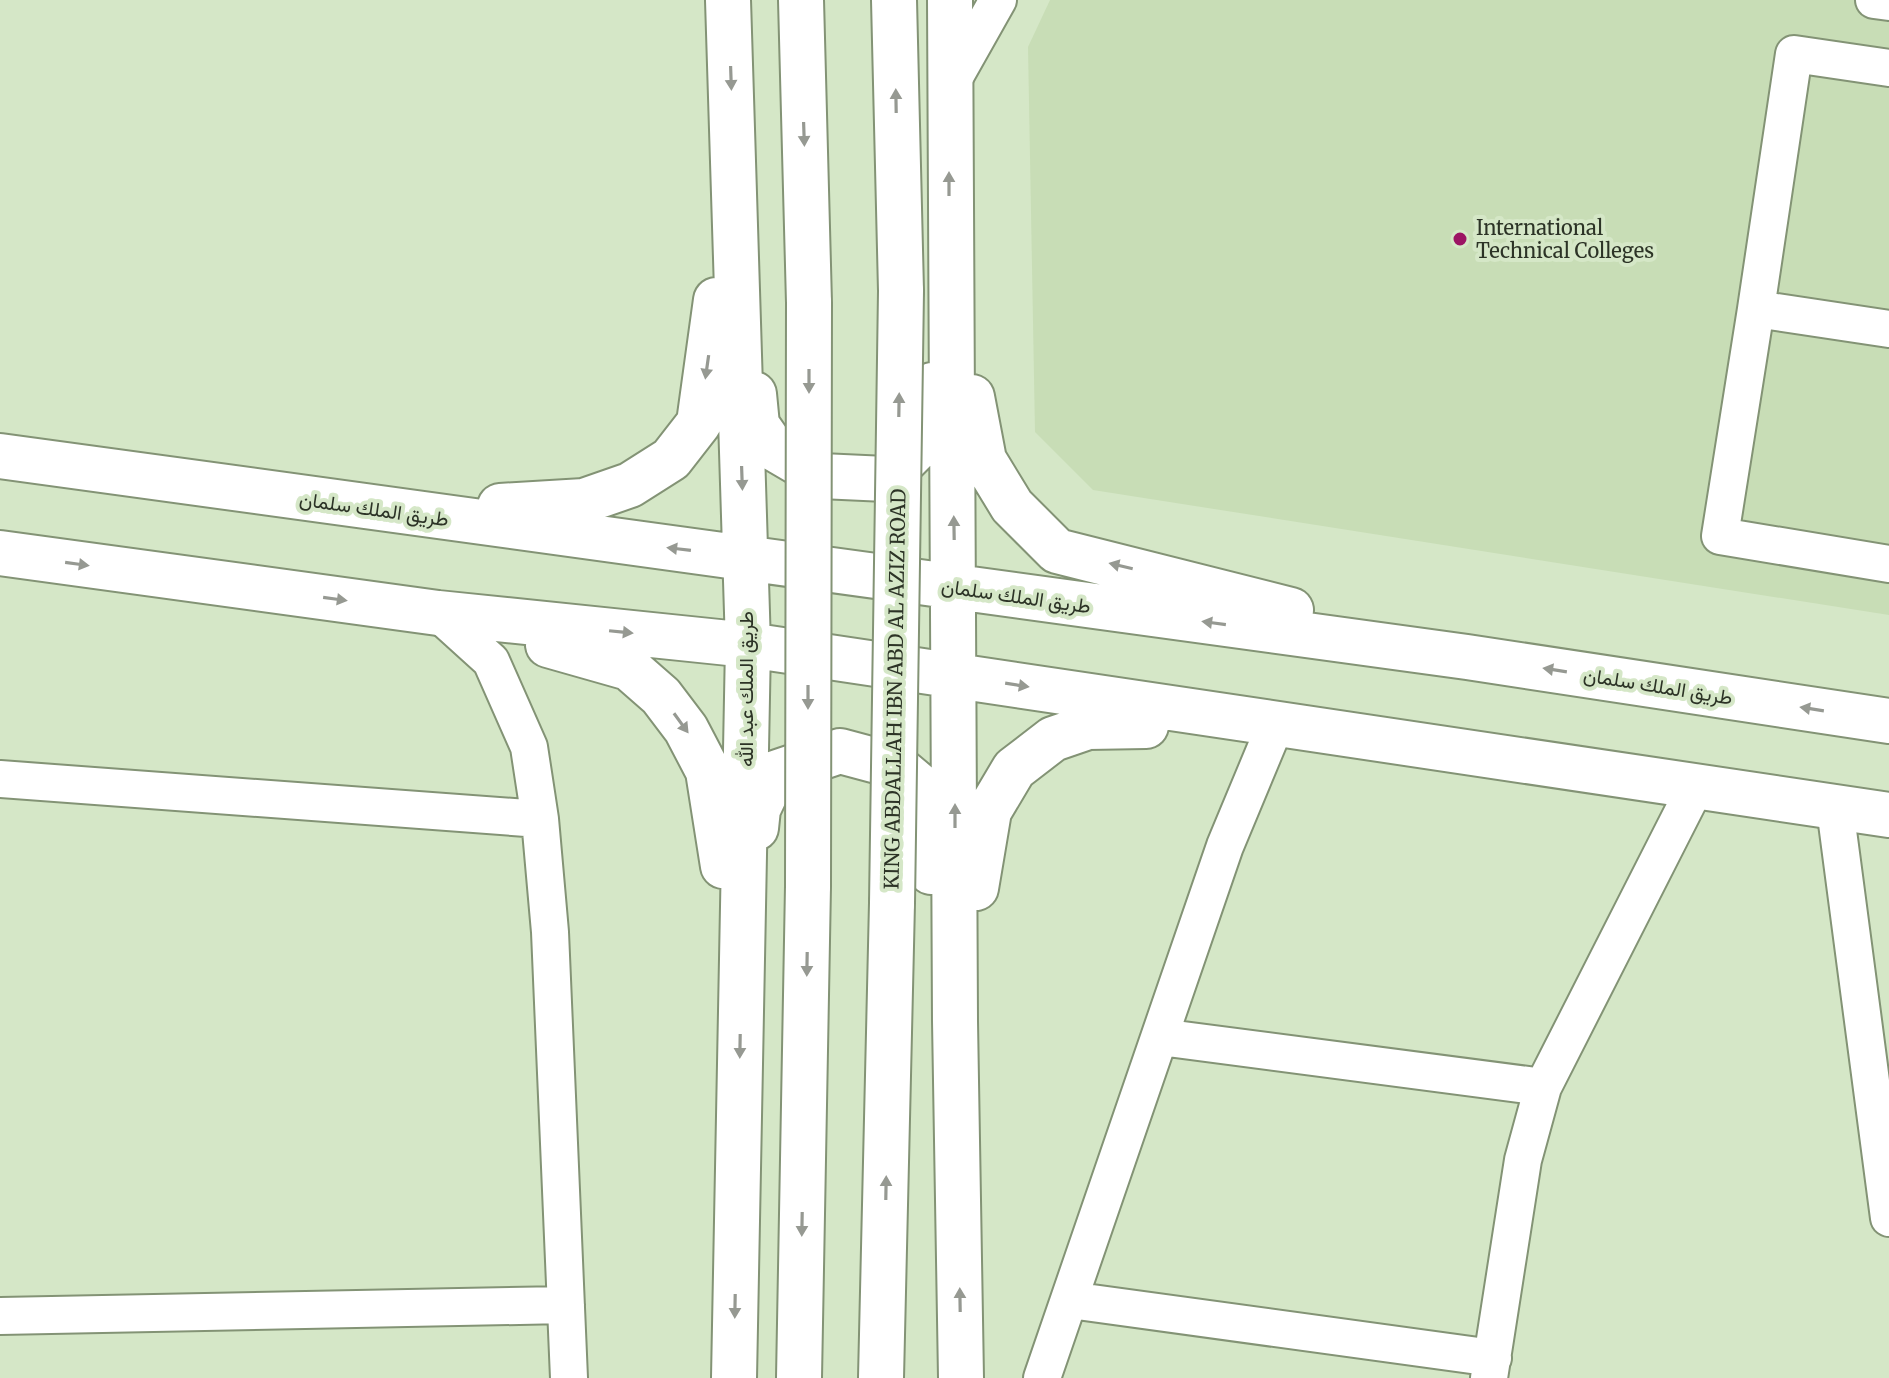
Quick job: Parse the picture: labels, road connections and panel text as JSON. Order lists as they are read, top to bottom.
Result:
{
  "streets": {
    "main road": ["طريق الملك سلمان", "طريق الملك عبد الله", "KING ABDALLAH IBN ABD AL AZIZ ROAD"]
  },
  "crossings": [
    ["طريق الملك سلمان", "طريق الملك عبد الله"]
  ],
  "places": ["International Technical Colleges"]
}
